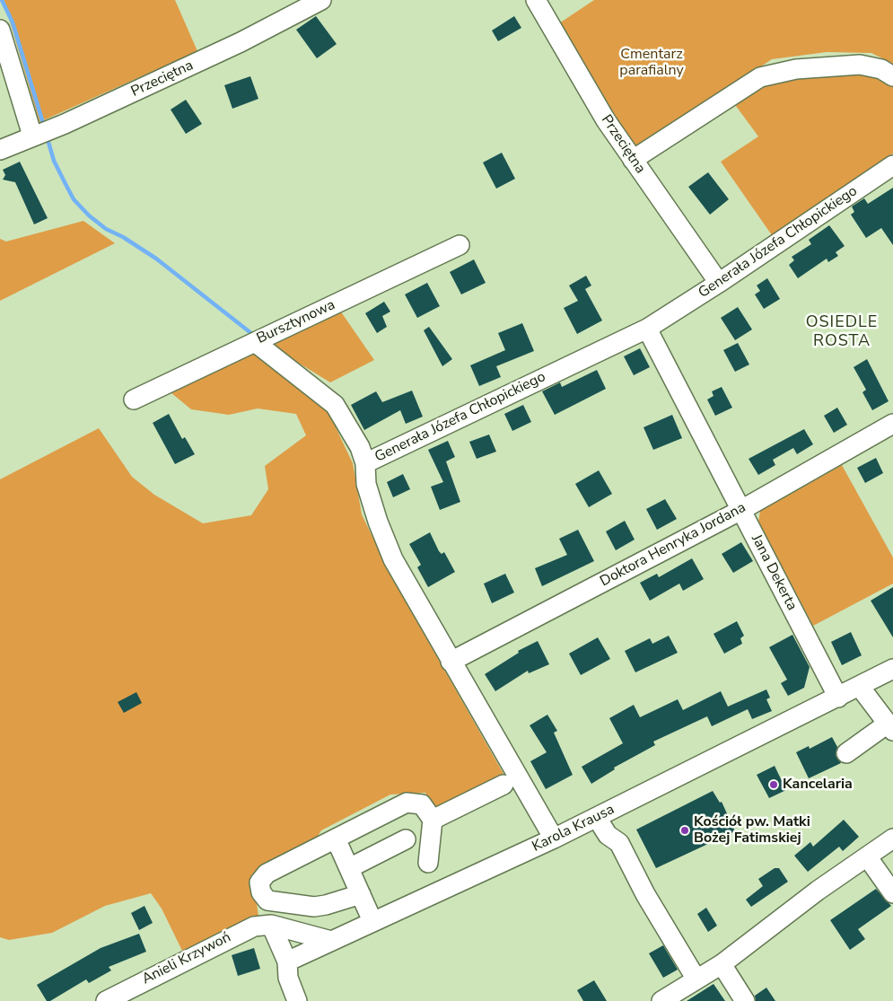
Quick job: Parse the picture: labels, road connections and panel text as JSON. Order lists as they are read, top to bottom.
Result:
{
  "streets": {
    "street": [
      "Przeciętna",
      "Generała Józefa Chłopickiego",
      "Bursztynowa",
      "Doktora Henryka Jordana",
      "Jana Dekerta",
      "Karola Krausa",
      "Anieli Krzywoń"
    ]
  },
  "crossings": [
    ["Przeciętna", "Generała Józefa Chłopickiego"],
    ["Generała Józefa Chłopickiego", "Doktora Henryka Jordana"],
    ["Generała Józefa Chłopickiego", "Jana Dekerta"],
    ["Generała Józefa Chłopickiego", "Karola Krausa"],
    ["Doktora Henryka Jordana", "Jana Dekerta"],
    ["Jana Dekerta", "Karola Krausa"],
    ["Karola Krausa", "Anieli Krzywoń"]
  ],
  "districts": ["OSIEDLE ROSTA"],
  "parks": ["Cmentarz parafialny"],
  "places": ["Kancelaria", "Kościół pw. Matki Bożej Fatimskiej"]
}
